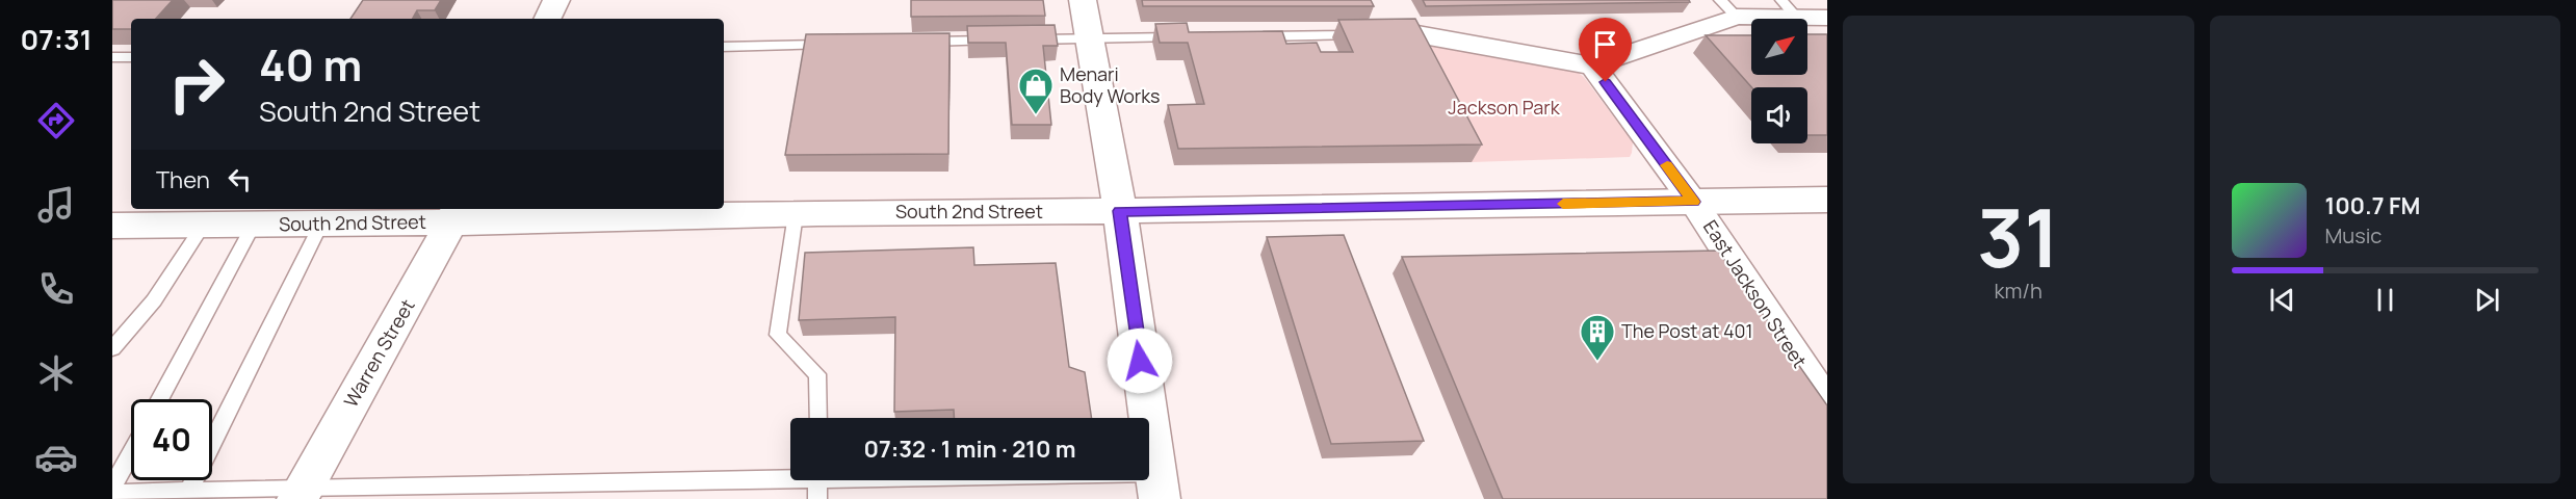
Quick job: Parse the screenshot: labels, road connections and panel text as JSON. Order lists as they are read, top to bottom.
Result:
{
  "streets": {
    "street": ["South 2nd Street", "East Jackson Street", "Warren Street"]
  },
  "crossings": [
    ["South 2nd Street", "East Jackson Street"],
    ["South 2nd Street", "Warren Street"]
  ],
  "parks": ["Jackson Park"],
  "places": {
    "shop": ["Menari Body Works"],
    "building": ["The Post at 401"]
  },
  "north": "top right",
  "page": {
    "tabs": "07:31",
    "tile": ["31", "km/h"],
    "turn": ["40 m", "South 2nd Street"],
    "then": "Then",
    "song": ["100.7 FM", "Music"],
    "limit": "40",
    "trip": "07:32 · 1 min · 210 m"
  }
}
